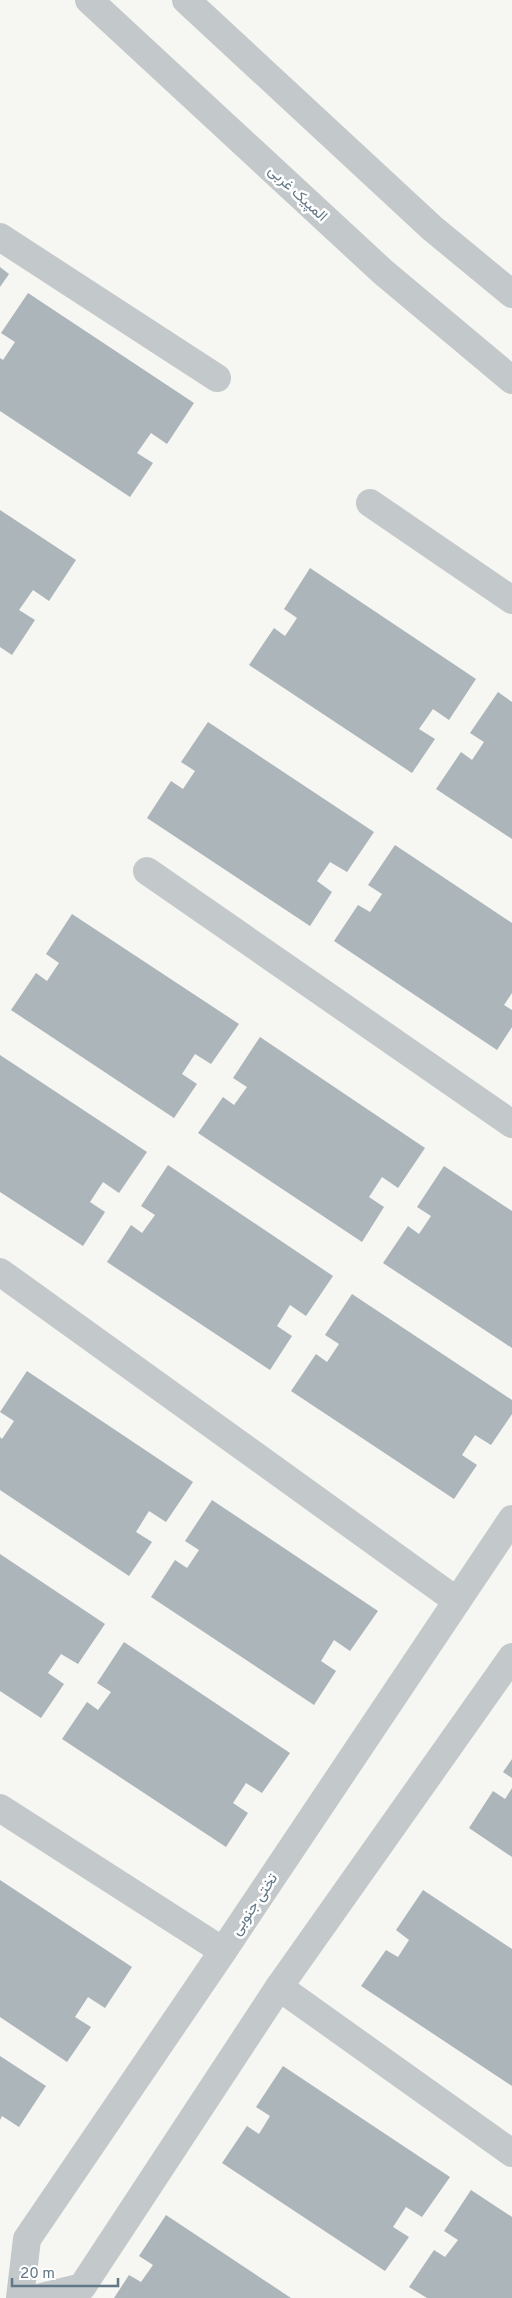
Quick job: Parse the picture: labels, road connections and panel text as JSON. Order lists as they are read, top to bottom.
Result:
{
  "streets": {
    "street": ["المپیک غربی", "تختی جنوبی"]
  },
  "scale_bar": "20 m"
}
